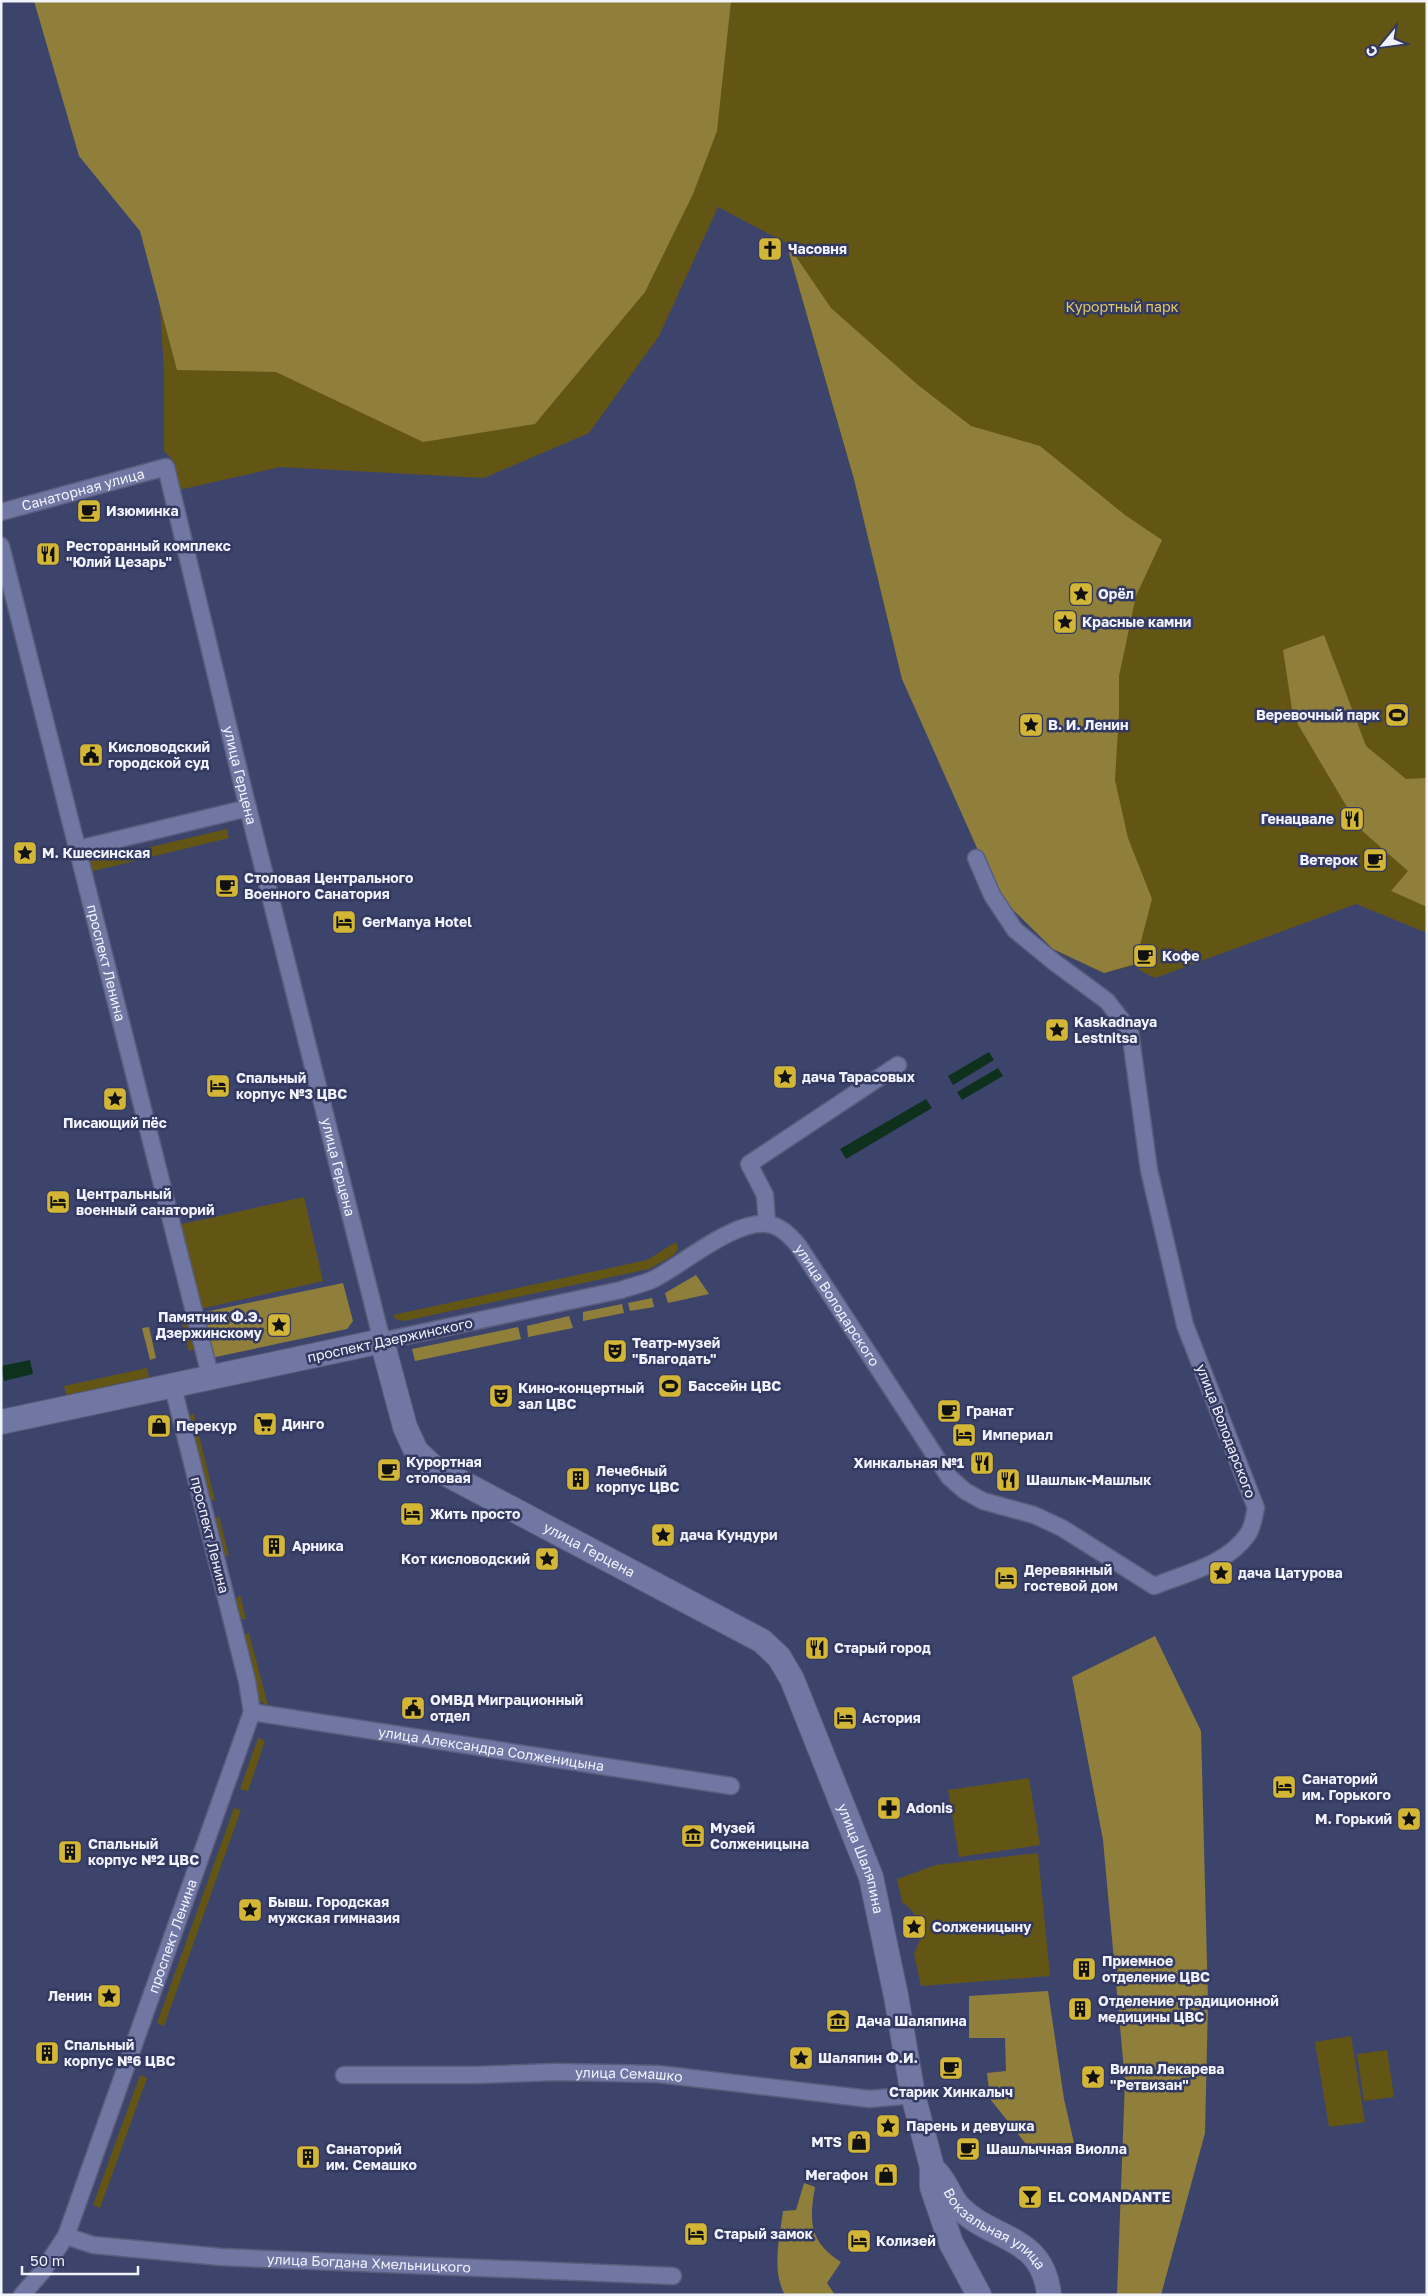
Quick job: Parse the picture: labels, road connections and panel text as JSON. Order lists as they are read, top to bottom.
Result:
{
  "streets": {
    "main road": [
      "улица Герцена",
      "проспект Дзержинского",
      "улица Шаляпина",
      "Вокзальная улица"
    ],
    "street": [
      "Санаторная улица",
      "проспект Ленина",
      "улица Володарского",
      "улица Александра Солженицына",
      "улица Семашко",
      "улица Богдана Хмельницкого"
    ]
  },
  "crossings": [
    ["Санаторная улица", "улица Герцена"],
    ["улица Герцена", "проспект Дзержинского"],
    ["улица Герцена", "улица Шаляпина"],
    ["проспект Ленина", "проспект Дзержинского"],
    ["проспект Ленина", "улица Александра Солженицына"],
    ["проспект Ленина", "улица Богдана Хмельницкого"],
    ["улица Володарского", "проспект Дзержинского"],
    ["улица Шаляпина", "улица Семашко"],
    ["улица Шаляпина", "Вокзальная улица"],
    ["улица Семашко", "Вокзальная улица"]
  ],
  "parks": ["Курортный парк"],
  "places": {
    "church": ["Часовня"],
    "cafe": [
      "Изюминка",
      "Ветерок",
      "Столовая Центрального Военного Санатория",
      "Кофе",
      "Гранат",
      "Курортная столовая",
      "Старик Хинкалыч",
      "Шашлычная Виолла"
    ],
    "restaurant": [
      "Ресторанный комплекс \"Юлий Цезарь\"",
      "Генацвале",
      "Хинкальная №1",
      "Шашлык-Машлык",
      "Старый город"
    ],
    "place": [
      "Орёл",
      "Красные камни",
      "В. И. Ленин",
      "М. Кшесинская",
      "Kaskadnaya Lestnitsa",
      "дача Тарасовых",
      "Писающий пёс",
      "Памятник Ф.Э. Дзержинскому",
      "дача Кундури",
      "Кот кисловодский",
      "дача Цатурова",
      "М. Горький",
      "Бывш. Городская мужская гимназия",
      "Солженицыну",
      "Ленин",
      "Шаляпин Ф.И.",
      "Вилла Лекарева \"Ретвизан\"",
      "Парень и девушка"
    ],
    "sports": ["Веревочный парк", "Бассейн ЦВС"],
    "public building": ["Кисловодский городской суд", "ОМВД Миграционный отдел"],
    "hotel": [
      "GerManya Hotel",
      "Спальный корпус №3 ЦВС",
      "Центральный военный санаторий",
      "Империал",
      "Жить просто",
      "Деревянный гостевой дом",
      "Астория",
      "Санаторий им. Горького",
      "Старый замок",
      "Колизей"
    ],
    "theatre": ["Театр-музей \"Благодать\"", "Кино-концертный зал ЦВС"],
    "supermarket": ["Динго"],
    "shop": ["Перекур", "MTS", "Мегафон"],
    "building": [
      "Лечебный корпус ЦВС",
      "Арника",
      "Спальный корпус №2 ЦВС",
      "Приемное отделение ЦВС",
      "Отделение традиционной медицины ЦВС",
      "Спальный корпус №6 ЦВС",
      "Санаторий им. Семашко"
    ],
    "pharmacy": ["Adonis"],
    "museum": ["Музей Солженицына", "Дача Шаляпина"],
    "bar": ["EL COMANDANTE"]
  },
  "scale_bar": "50 m",
  "north": "bottom left"
}
